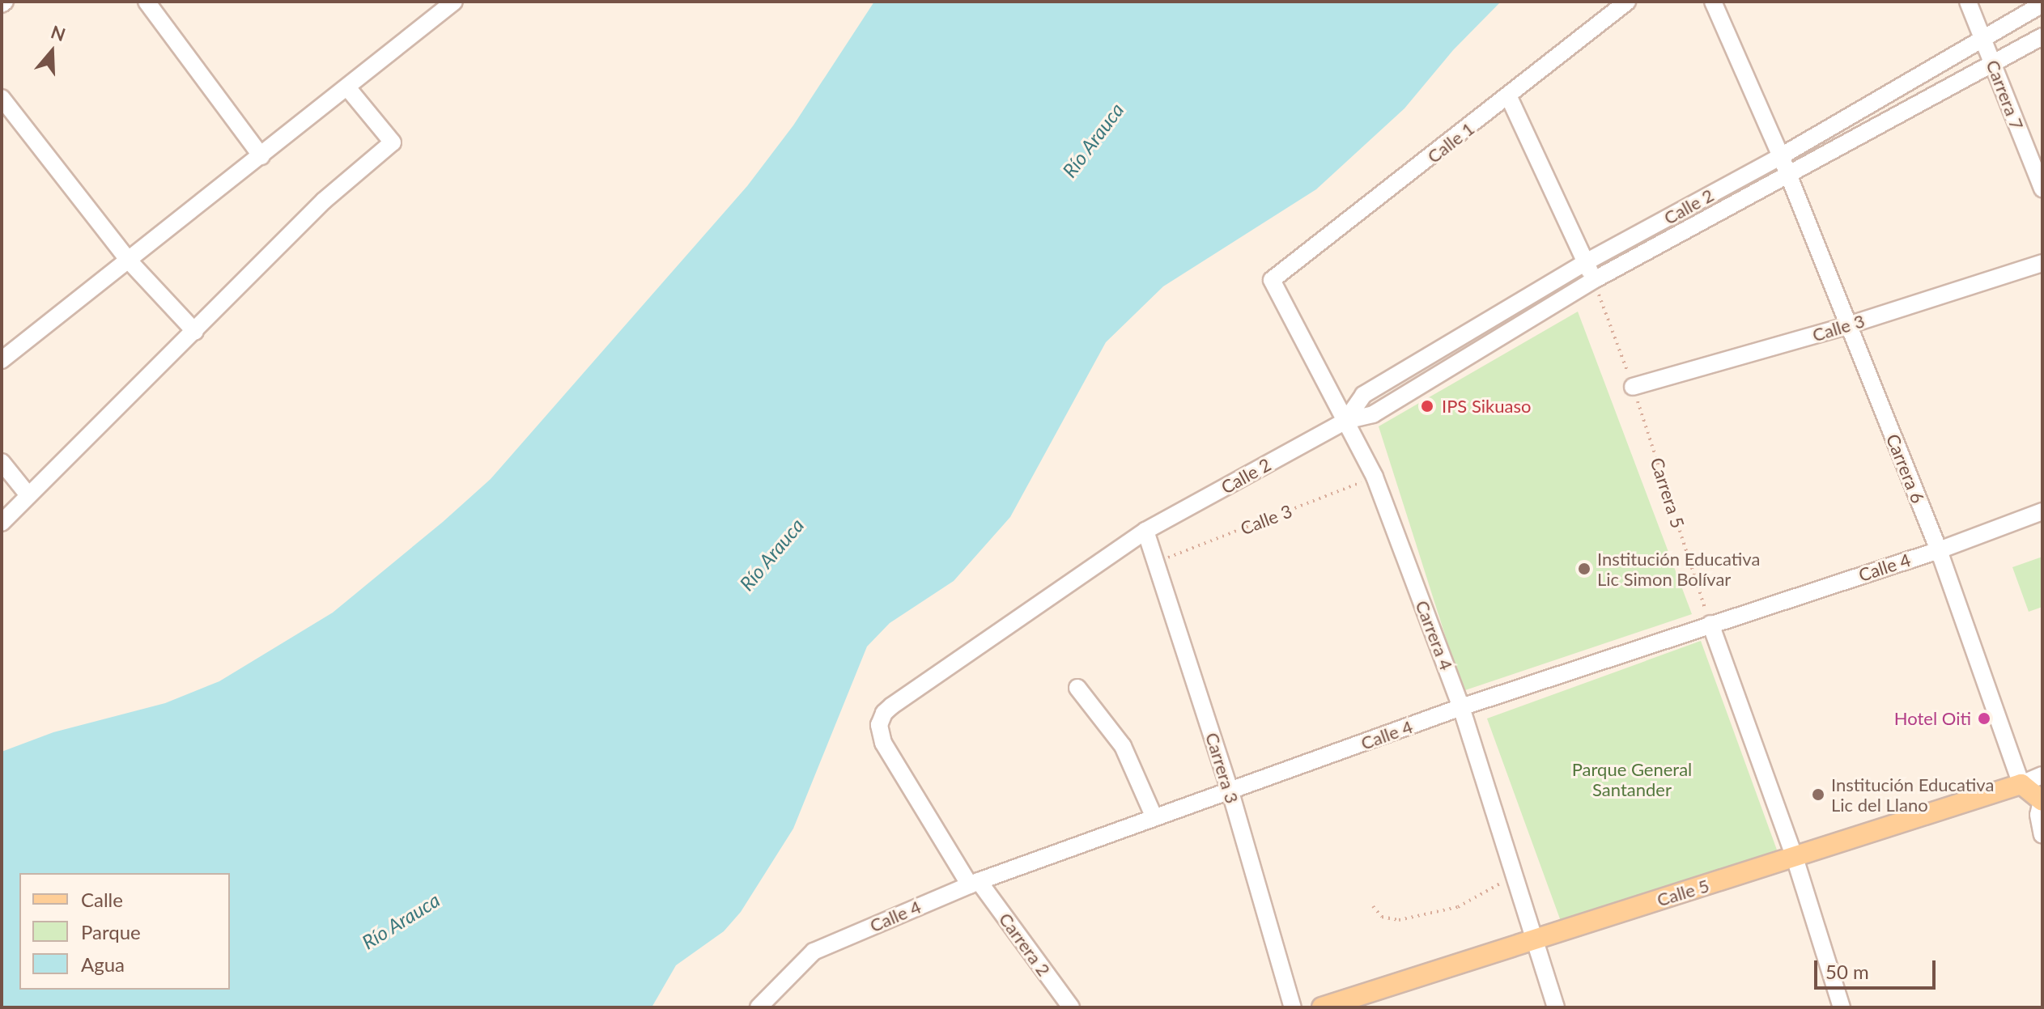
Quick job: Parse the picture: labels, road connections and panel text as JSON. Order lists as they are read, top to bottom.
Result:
{
  "streets": {
    "main road": ["Calle 5"],
    "street": [
      "Carrera 7",
      "Calle 1",
      "Calle 2",
      "Calle 3",
      "Carrera 6",
      "Calle 4",
      "Carrera 4",
      "Carrera 3",
      "Carrera 2"
    ],
    "path": ["Carrera 5"]
  },
  "crossings": [
    ["Carrera 7", "Calle 2"],
    ["Calle 1", "Carrera 4"],
    ["Calle 2", "Carrera 6"],
    ["Calle 2", "Carrera 5"],
    ["Calle 2", "Calle 4"],
    ["Calle 2", "Carrera 4"],
    ["Calle 2", "Carrera 3"],
    ["Calle 2", "Carrera 2"],
    ["Calle 3", "Carrera 6"],
    ["Calle 3", "Carrera 5"],
    ["Calle 3", "Carrera 4"],
    ["Calle 3", "Carrera 3"],
    ["Carrera 6", "Calle 4"],
    ["Carrera 6", "Calle 5"],
    ["Carrera 5", "Calle 4"],
    ["Calle 4", "Carrera 4"],
    ["Calle 4", "Carrera 3"],
    ["Calle 4", "Carrera 2"],
    ["Carrera 4", "Calle 5"]
  ],
  "water": ["Río Arauca"],
  "parks": ["Parque General Santander"],
  "places": [
    "IPS Sikuaso",
    "Institución Educativa Lic Simon Bolívar",
    "Hotel Oiti",
    "Institución Educativa Lic del Llano"
  ],
  "legend": ["Calle", "Parque", "Agua"],
  "scale_bar": "50 m",
  "north": "top"
}
